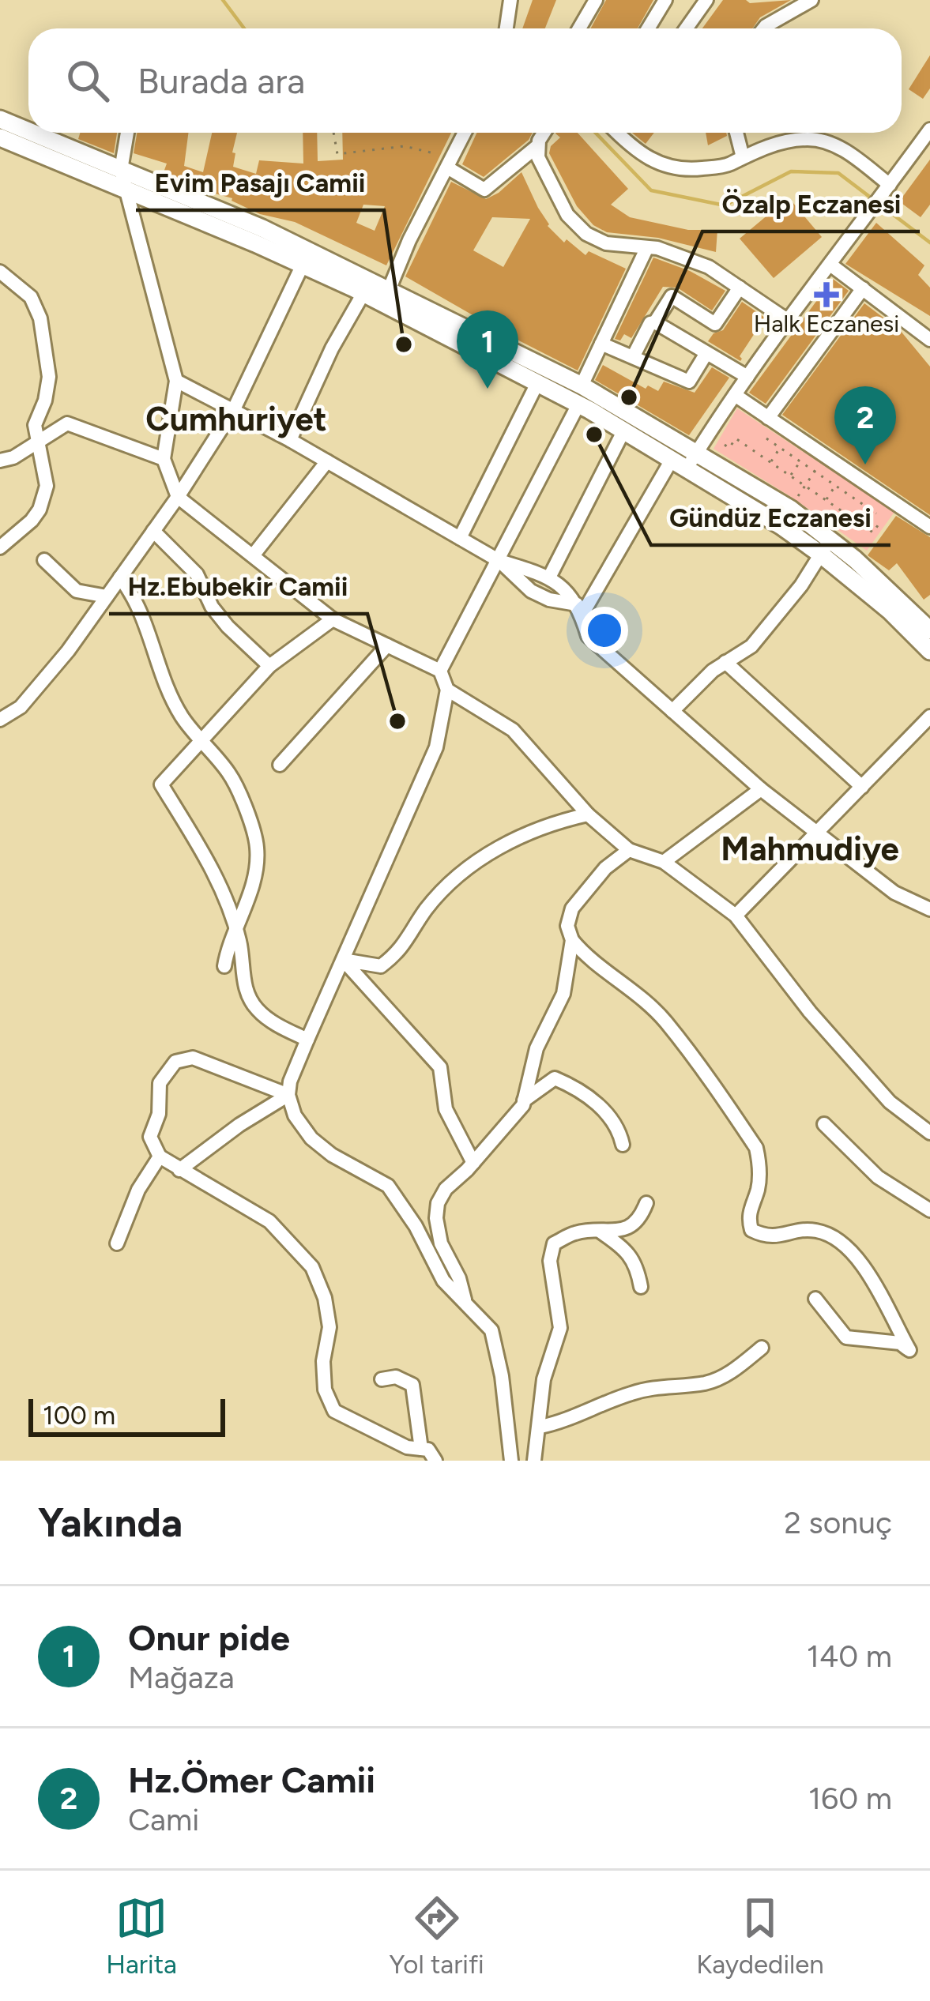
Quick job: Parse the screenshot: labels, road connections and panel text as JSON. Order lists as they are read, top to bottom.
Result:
{
  "districts": ["Cumhuriyet", "Mahmudiye"],
  "places": {
    "health": ["Halk Eczanesi"],
    "other": [
      "Evim Pasajı Camii",
      "Özalp Eczanesi",
      "Gündüz Eczanesi",
      "Hz.Ebubekir Camii"
    ]
  },
  "scale_bar": "100 m",
  "page": {
    "search": "Burada ara",
    "pins": ["1", "2"],
    "scale": "100 m",
    "heading": ["Yakında", "2 sonuç"],
    "list": [
      {
        "mark": "1",
        "name": "Onur pide",
        "note": "Mağaza",
        "value": "140 m"
      },
      {
        "mark": "2",
        "name": "Hz.Ömer Camii",
        "note": "Cami",
        "value": "160 m"
      }
    ],
    "nav": ["Harita", "Yol tarifi", "Kaydedilen"]
  }
}
